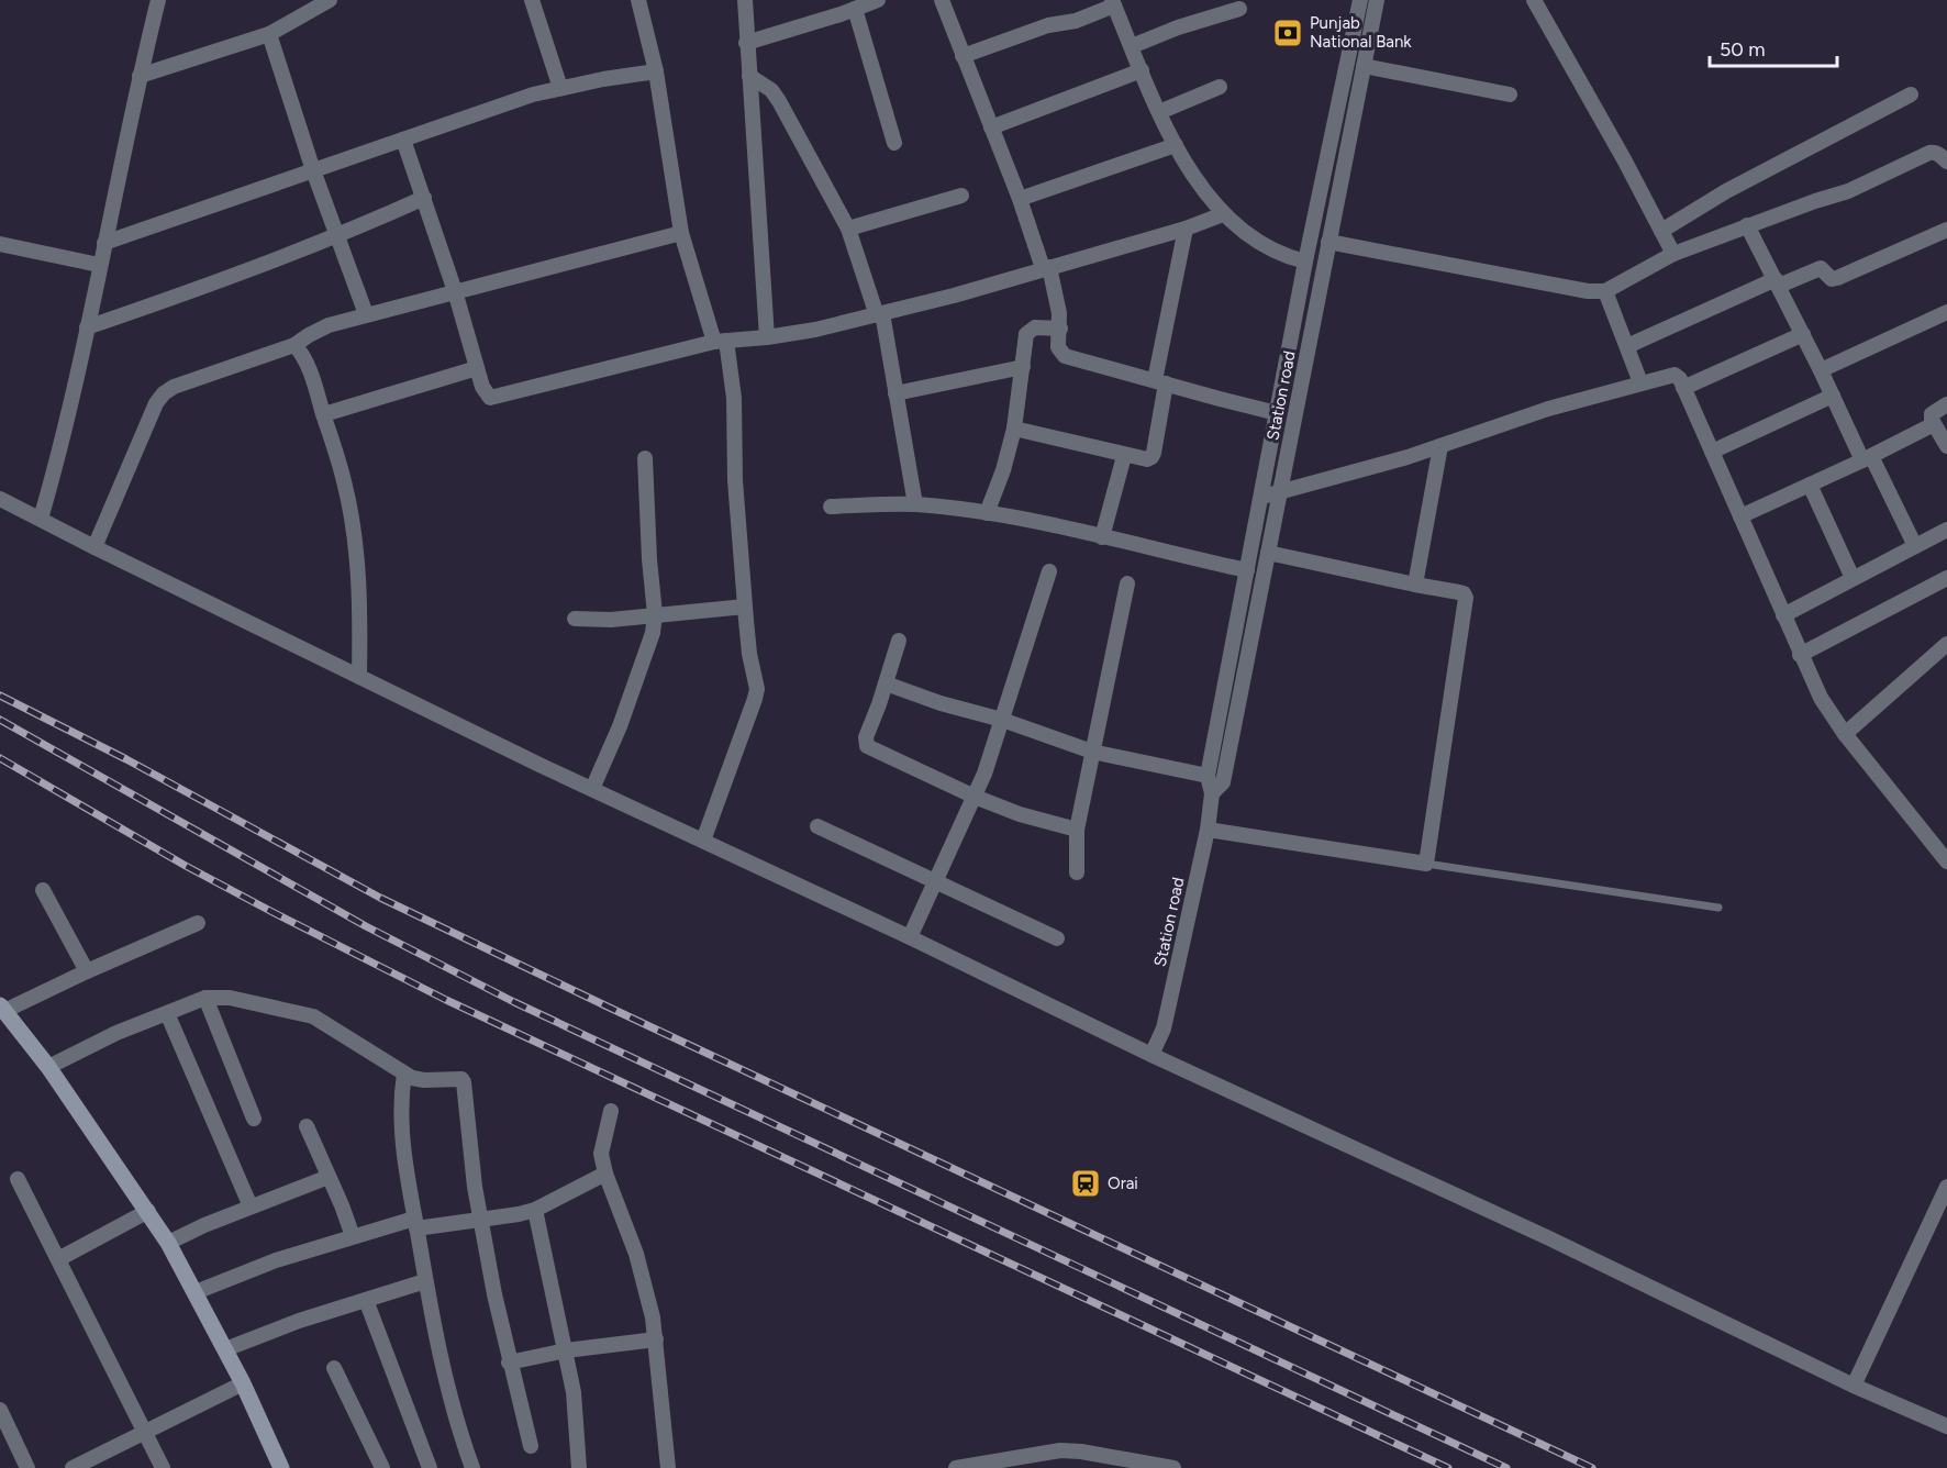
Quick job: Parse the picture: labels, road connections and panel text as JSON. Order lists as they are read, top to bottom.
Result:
{
  "streets": {
    "street": ["Station road"]
  },
  "places": {
    "bank": ["Punjab National Bank"],
    "station": ["Orai"]
  },
  "scale_bar": "50 m"
}
